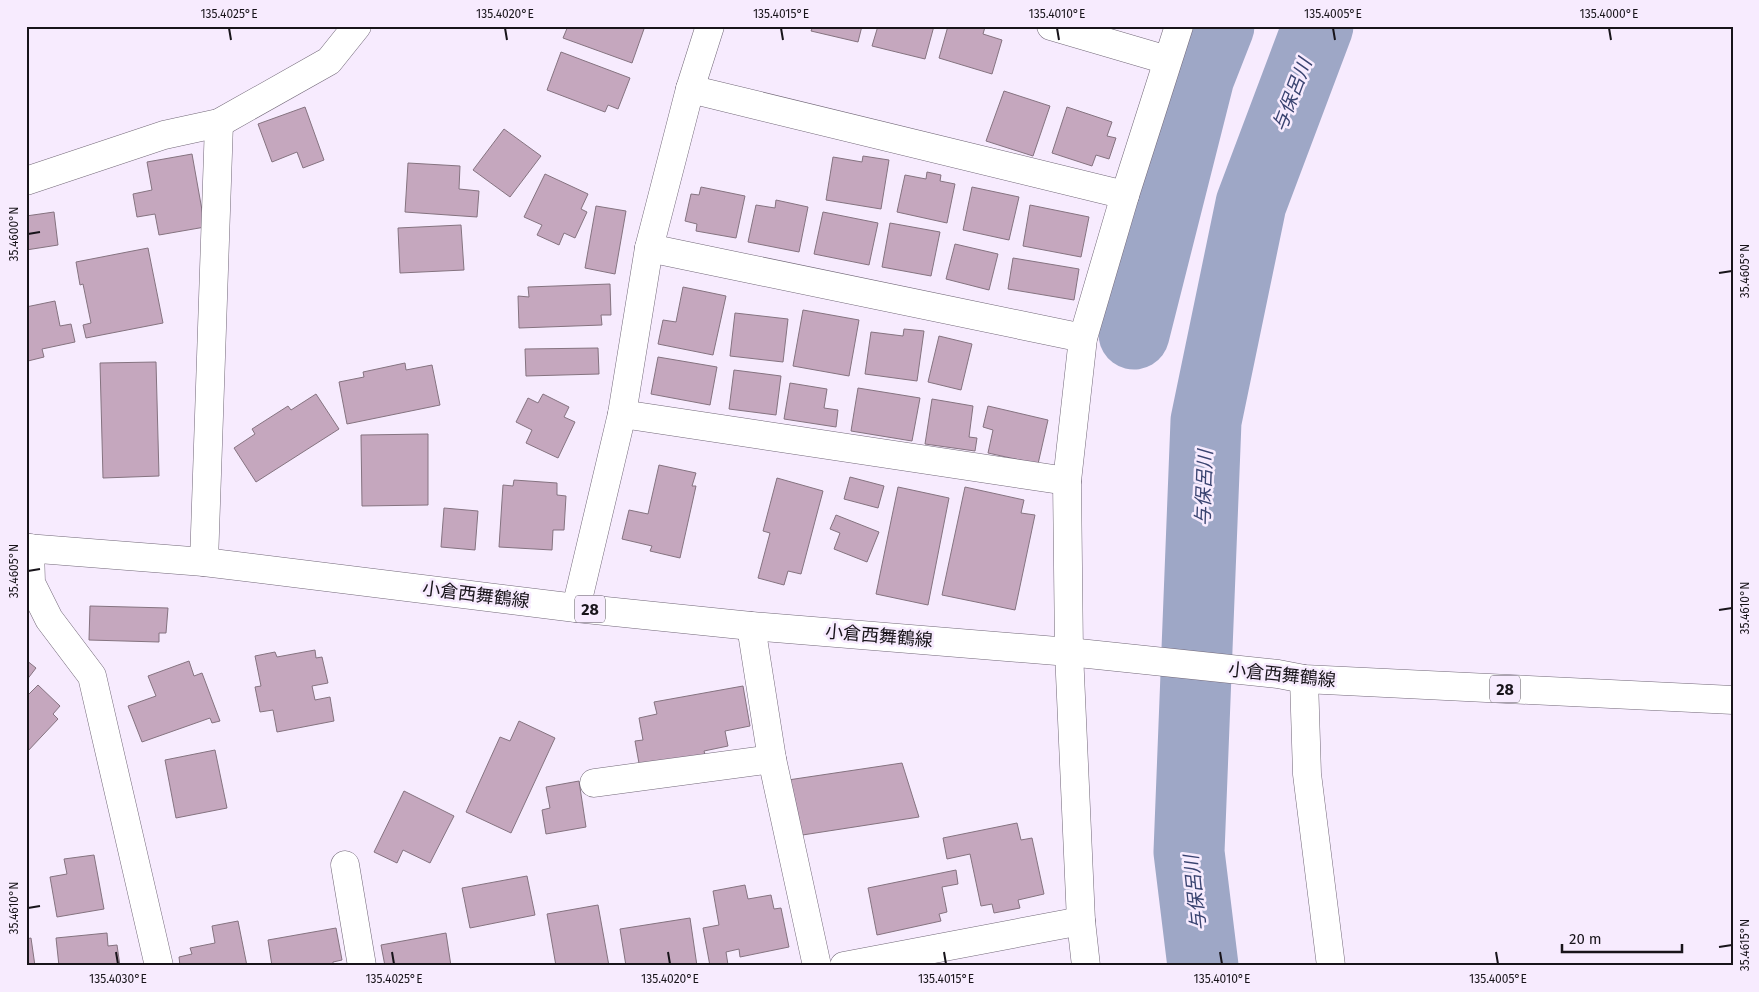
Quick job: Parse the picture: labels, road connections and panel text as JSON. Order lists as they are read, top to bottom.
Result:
{
  "streets": {
    "street": ["小倉西舞鶴線", "28"]
  },
  "water": ["与保呂川"],
  "scale_bar": "20 m",
  "coordinates": [
    "135.4025°E",
    "135.4020°E",
    "135.4015°E",
    "135.4010°E",
    "135.4005°E",
    "135.4000°E",
    "35.4600°N",
    "35.4605°N",
    "35.4610°N",
    "35.4615°N",
    "135.4030°E"
  ]
}
